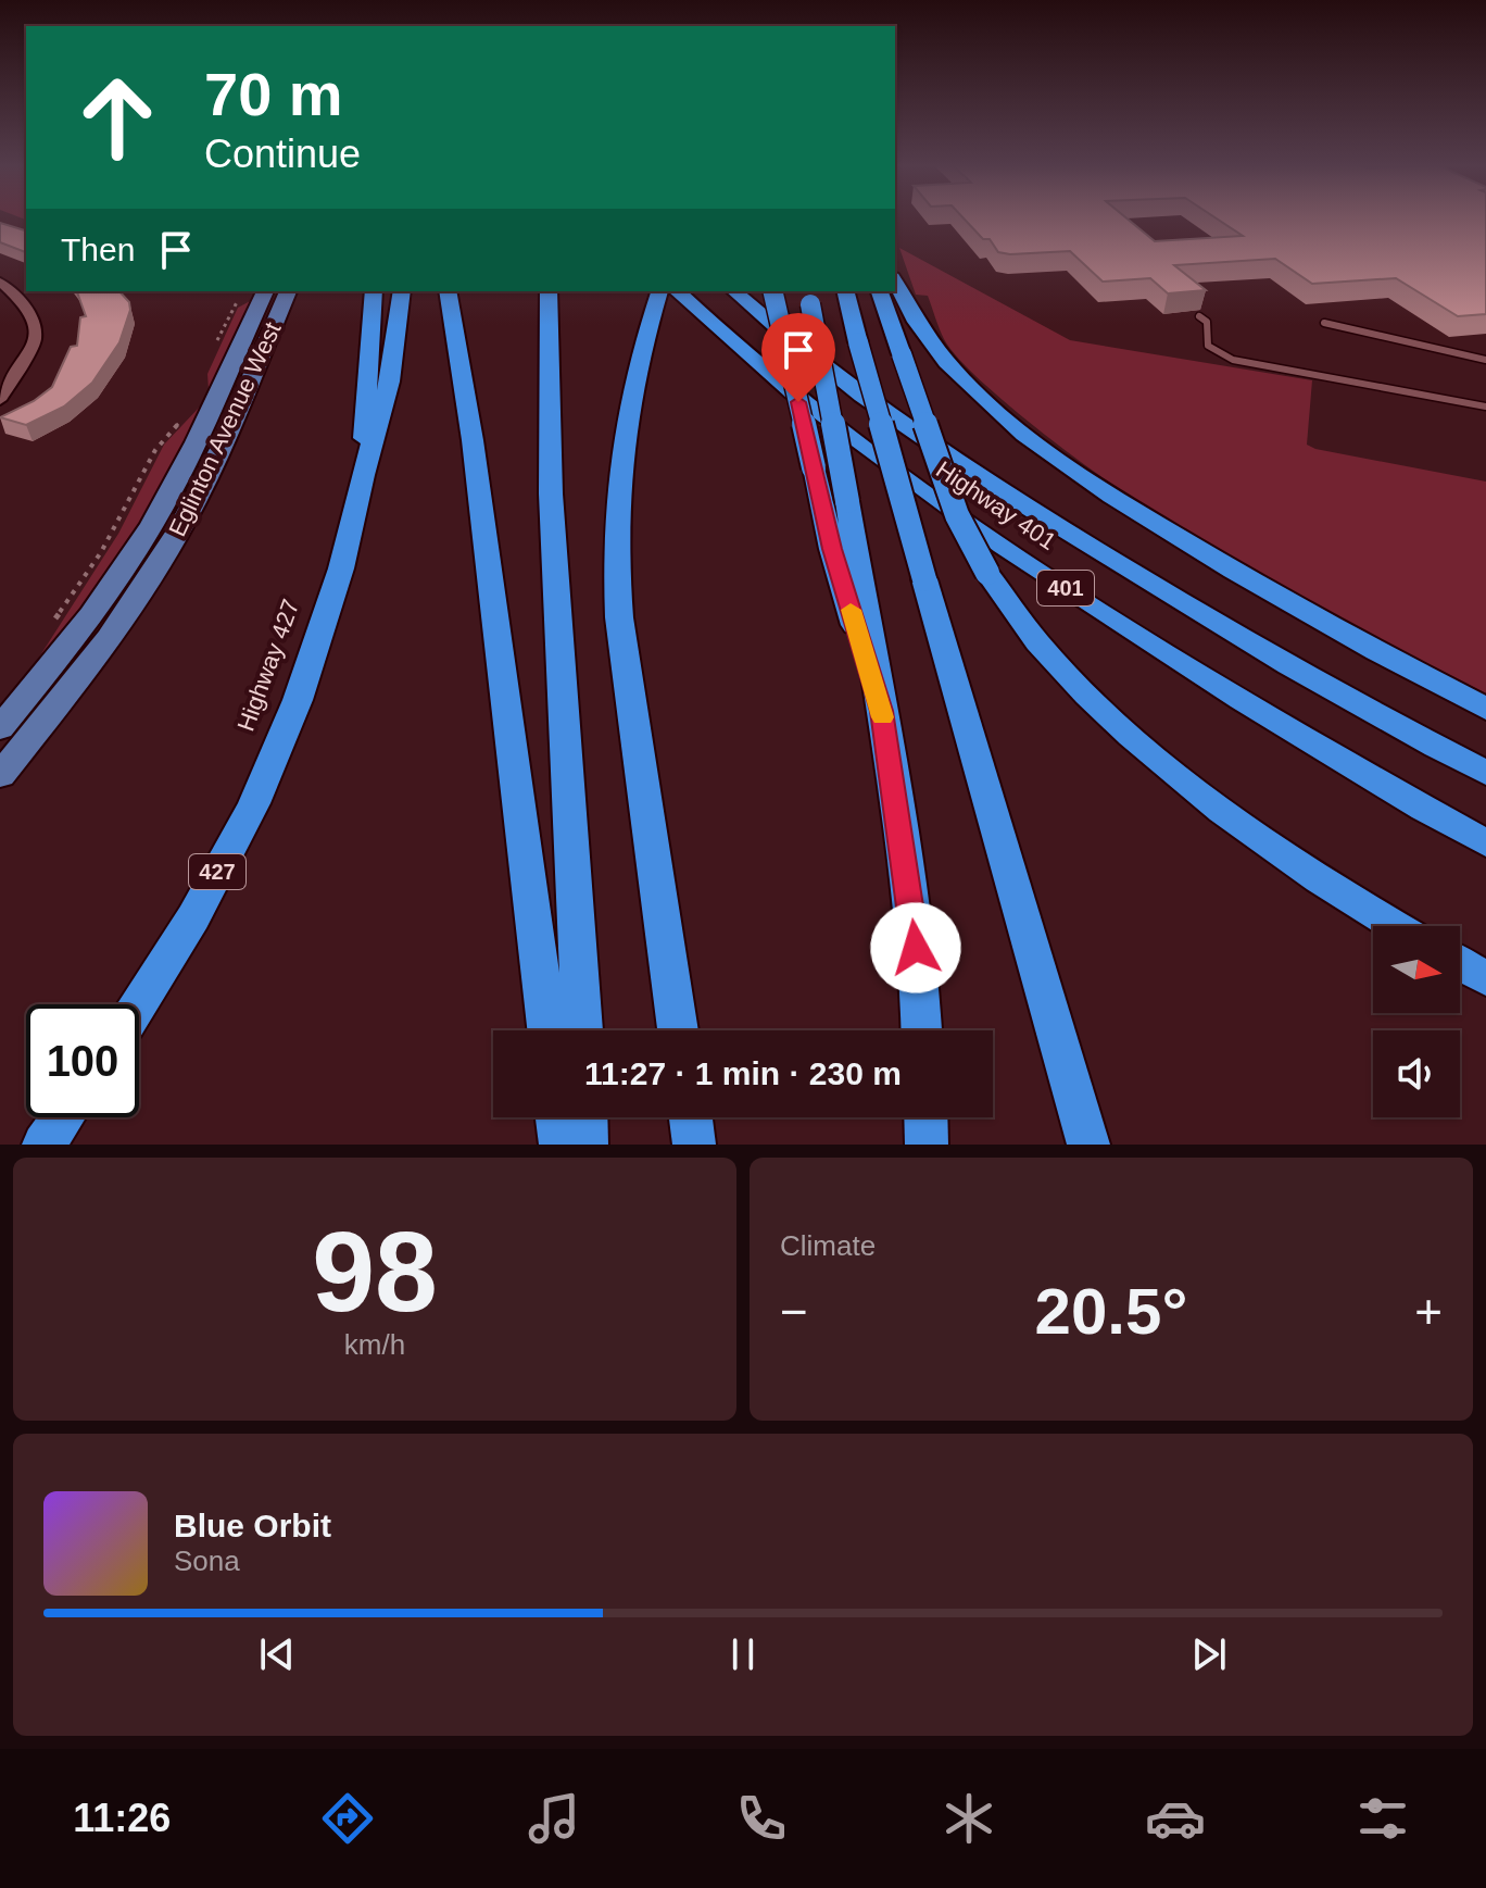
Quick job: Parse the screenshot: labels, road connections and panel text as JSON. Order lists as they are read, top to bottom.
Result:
{
  "streets": {
    "highway": [
      "Highway 401",
      "401",
      "Highway 427",
      "427"
    ],
    "main road": ["Eglinton Avenue West"]
  },
  "north": "right",
  "page": {
    "turn": ["70 m", "Continue"],
    "then": "Then",
    "limit": "100",
    "trip": "11:27 · 1 min · 230 m",
    "tile": [
      ["98", "km/h"],
      "Climate"
    ],
    "heat": ["−", "20.5°", "+"],
    "song": ["Blue Orbit", "Sona"],
    "tabs": "11:26"
  }
}
